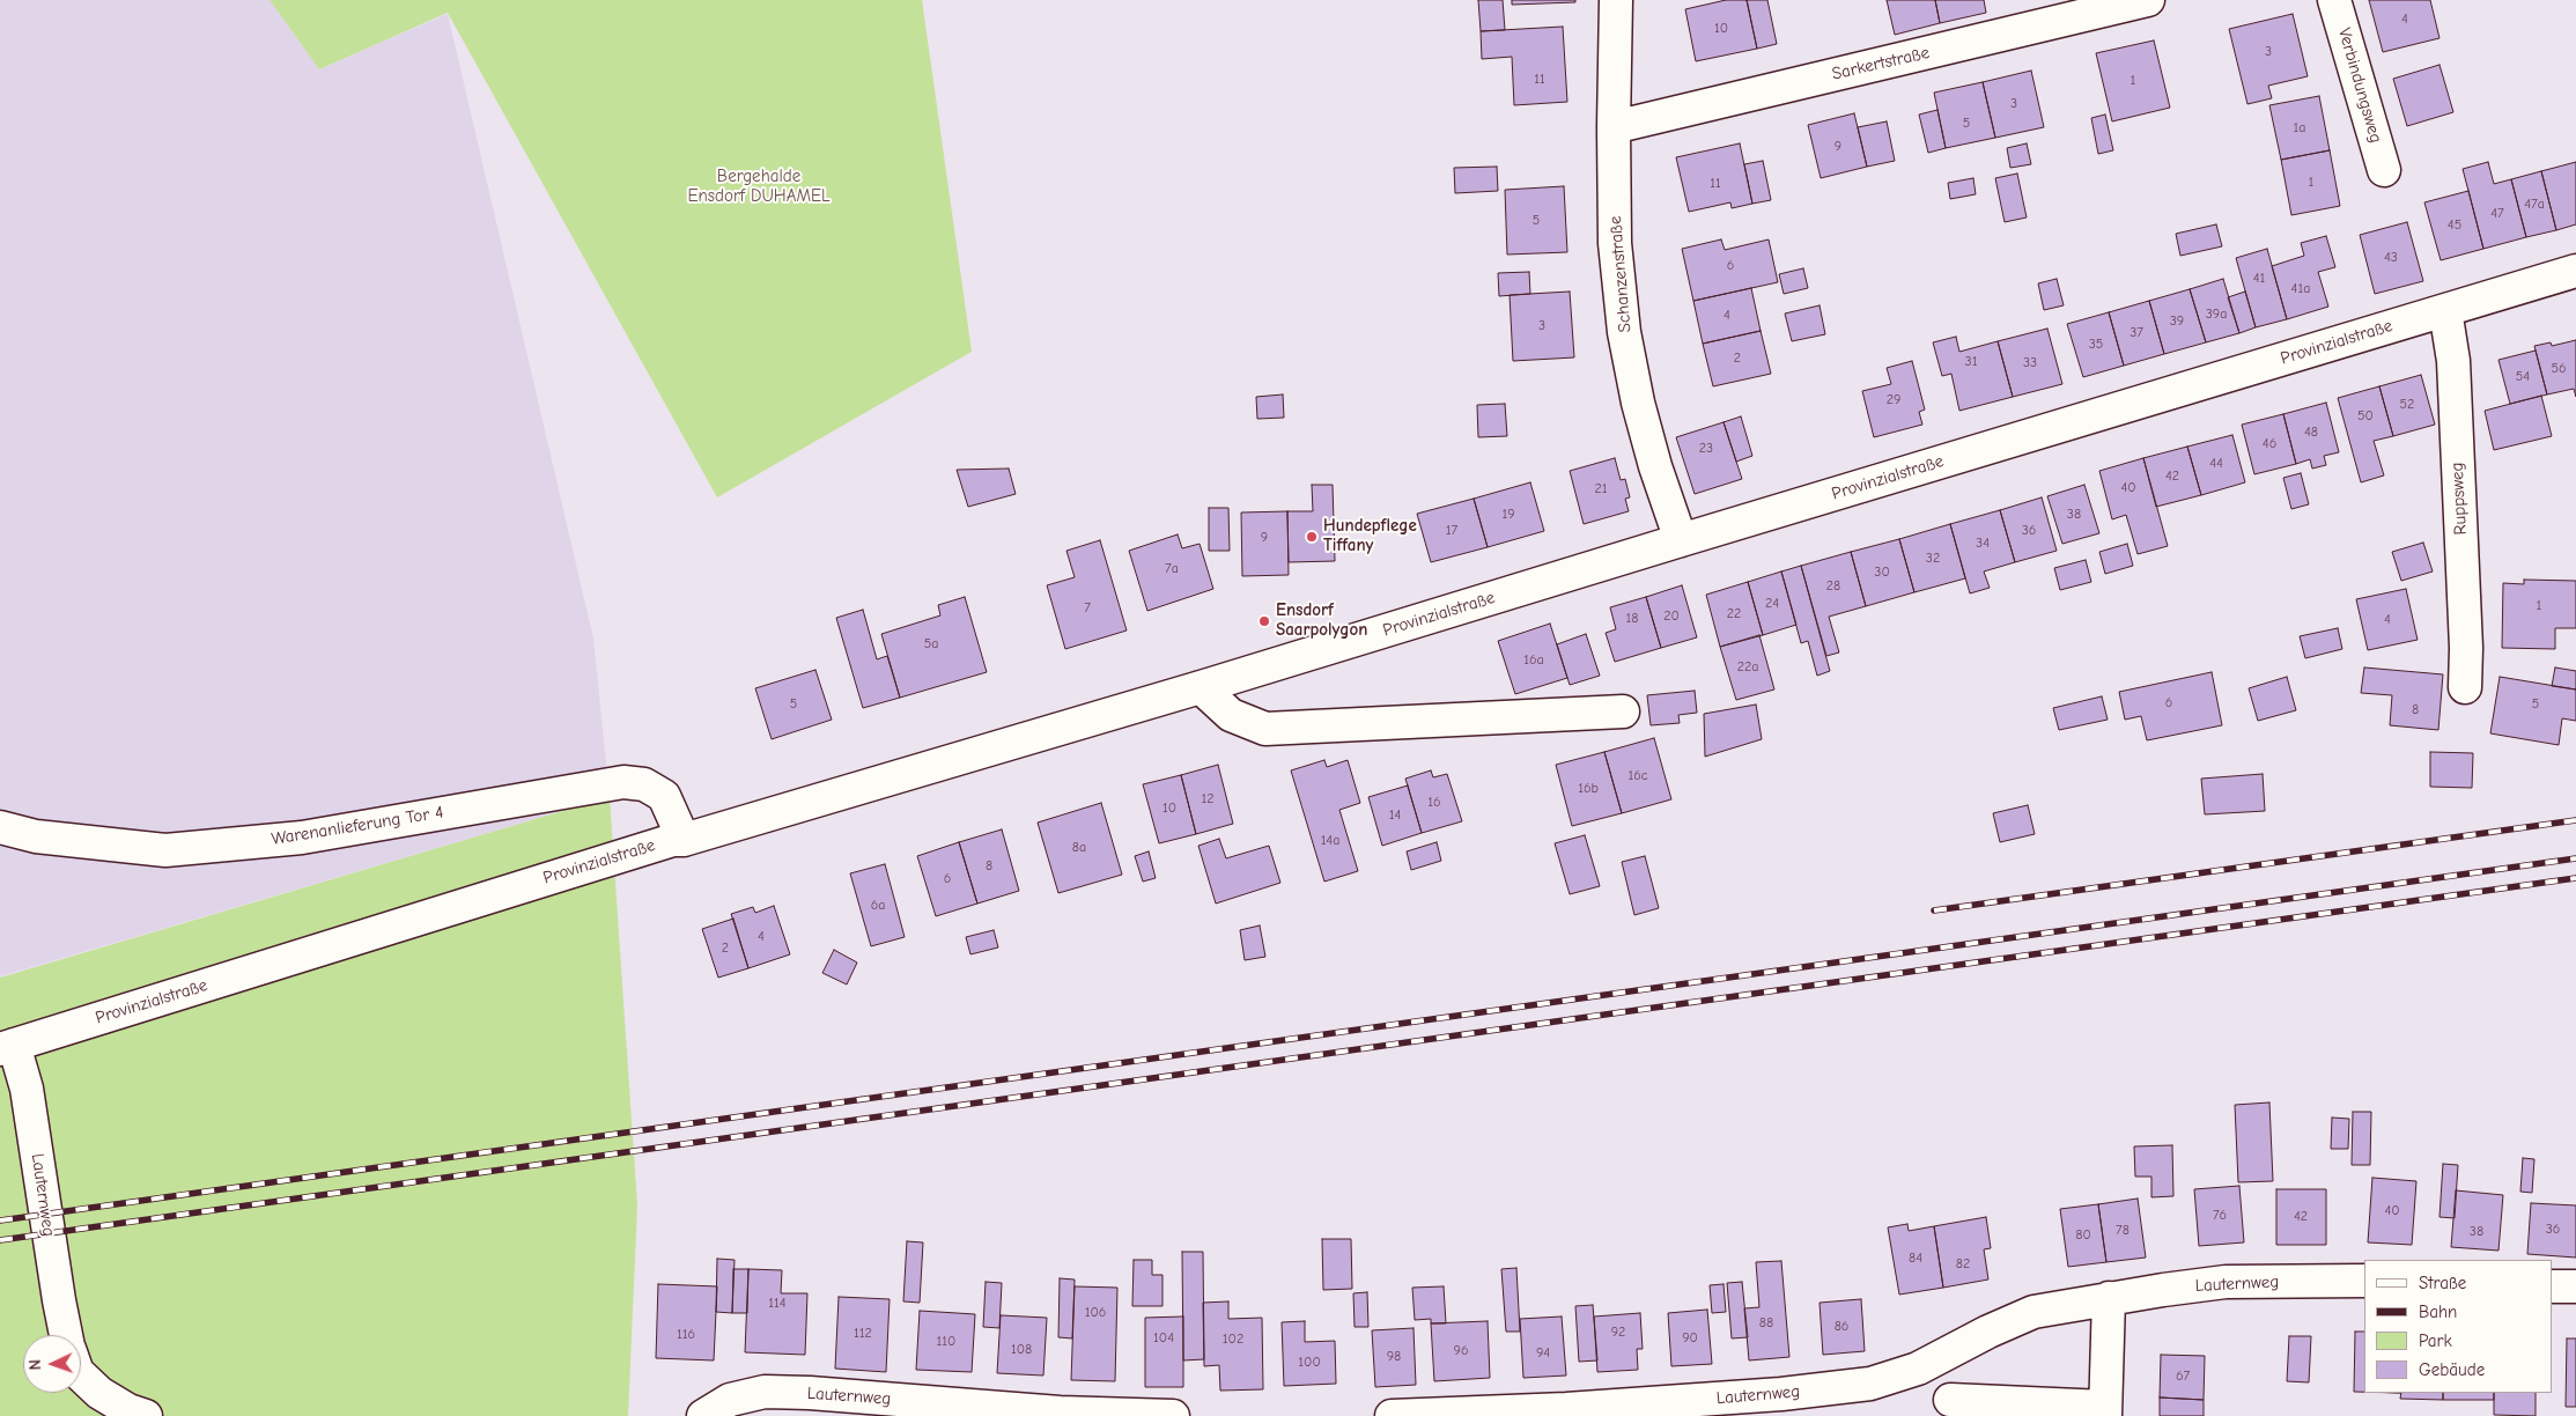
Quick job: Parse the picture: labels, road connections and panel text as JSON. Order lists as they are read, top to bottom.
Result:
{
  "streets": {
    "street": [
      "Sarkertstraße",
      "Verbindungsweg",
      "Schanzenstraße",
      "Provinzialstraße",
      "Ruppsweg",
      "Warenanlieferung Tor 4",
      "Lauternweg"
    ]
  },
  "crossings": [
    ["Sarkertstraße", "Schanzenstraße"],
    ["Schanzenstraße", "Provinzialstraße"],
    ["Provinzialstraße", "Ruppsweg"],
    ["Provinzialstraße", "Warenanlieferung Tor 4"],
    ["Provinzialstraße", "Lauternweg"]
  ],
  "parks": ["Bergehalde Ensdorf DUHAMEL"],
  "places": ["Hundepflege Tiffany", "Ensdorf Saarpolygon"],
  "house_numbers": [
    "4",
    "10",
    "3",
    "11",
    "1",
    "3",
    "5",
    "1a",
    "9",
    "1",
    "11",
    "47a",
    "47",
    "5",
    "45",
    "43",
    "6",
    "41",
    "41a",
    "39a",
    "4",
    "39",
    "3",
    "37",
    "35",
    "2",
    "31",
    "33",
    "56",
    "54",
    "29",
    "52",
    "50",
    "48",
    "46",
    "23",
    "44",
    "42",
    "40",
    "21",
    "19",
    "38",
    "17",
    "36",
    "9",
    "34",
    "32",
    "7a",
    "30",
    "28",
    "24",
    "1",
    "7",
    "22",
    "20",
    "18",
    "4",
    "5a",
    "16a",
    "22a",
    "6",
    "5",
    "5",
    "8",
    "16c",
    "16b",
    "12",
    "16",
    "10",
    "14",
    "14a",
    "8a",
    "8",
    "6",
    "6a",
    "4",
    "2",
    "40",
    "76",
    "42",
    "36",
    "78",
    "38",
    "80",
    "84",
    "82",
    "114",
    "106",
    "88",
    "86",
    "92",
    "112",
    "116",
    "104",
    "90",
    "102",
    "110",
    "108",
    "96",
    "94",
    "98",
    "100",
    "67"
  ],
  "legend": [
    "Straße",
    "Bahn",
    "Park",
    "Gebäude"
  ],
  "north": "left"
}
